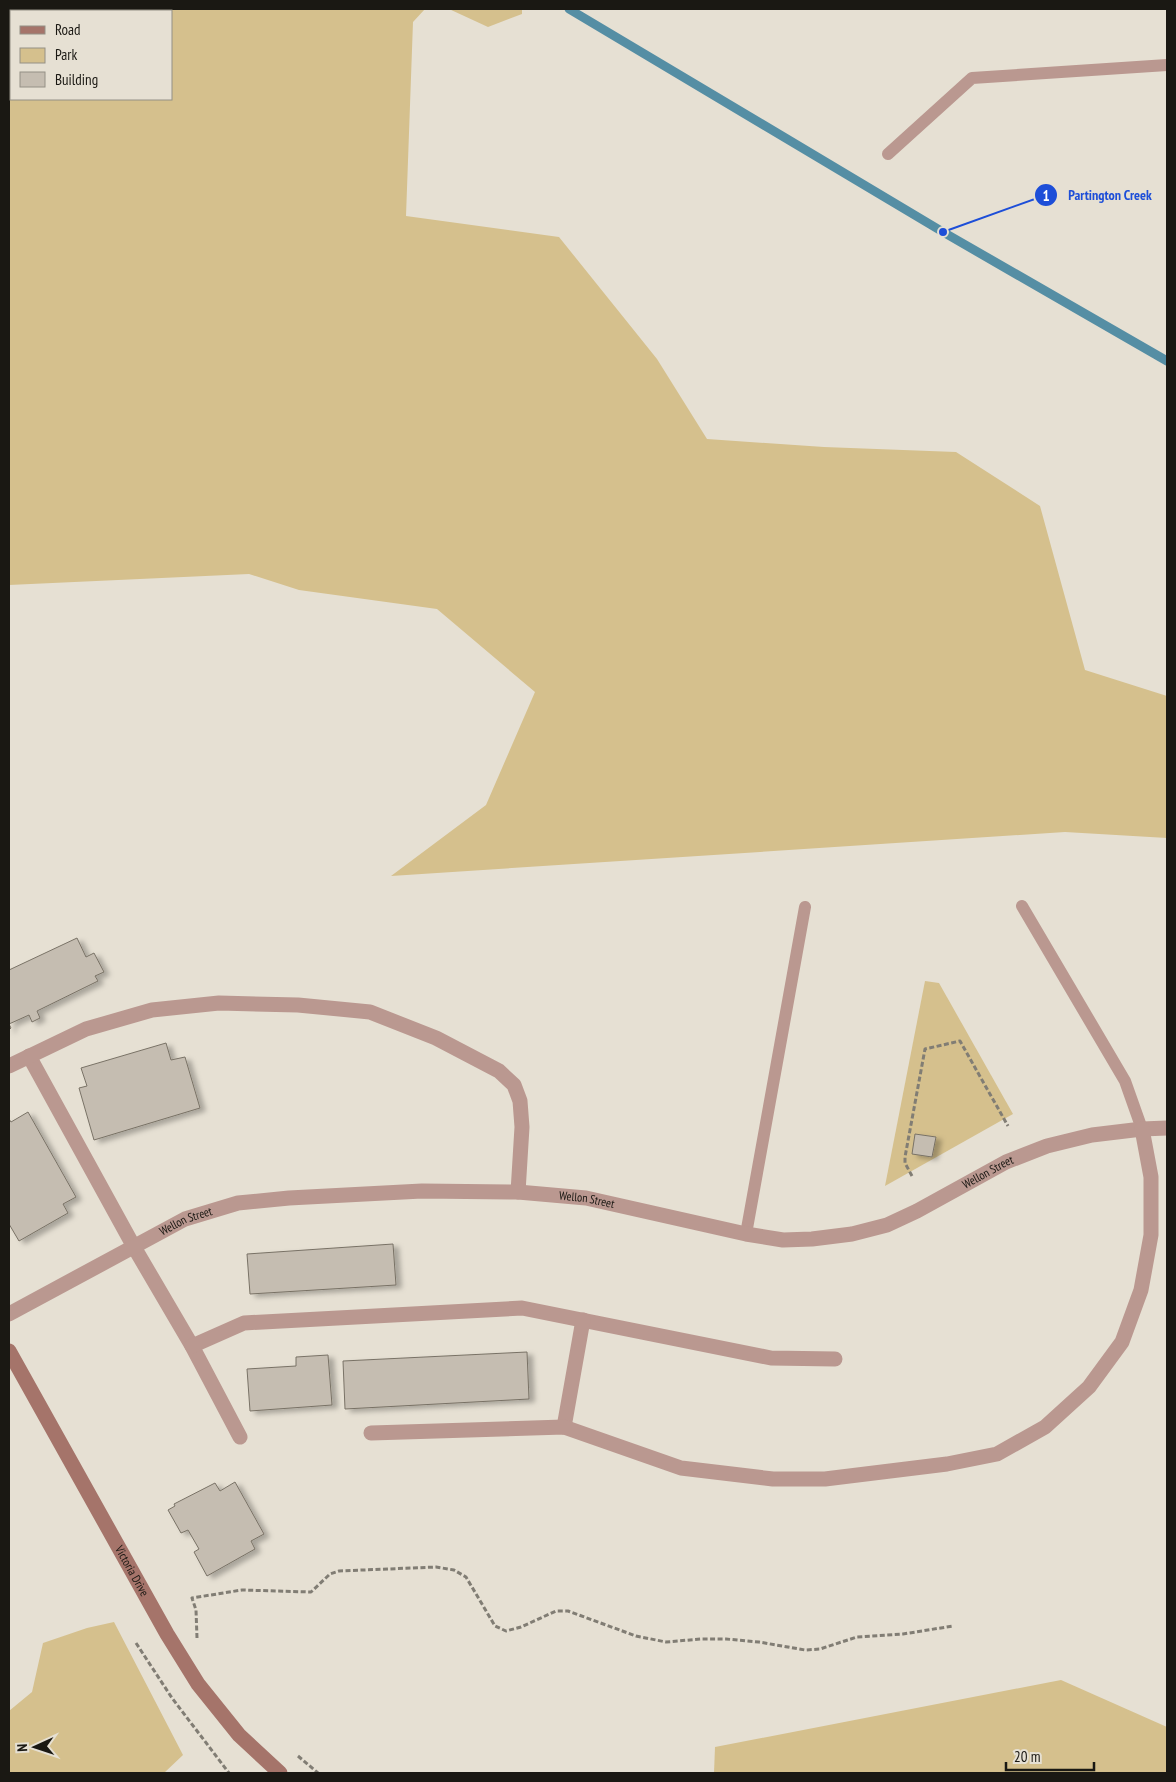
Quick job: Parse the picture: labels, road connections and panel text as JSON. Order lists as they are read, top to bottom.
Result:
{
  "streets": {
    "street": ["Wellon Street", "Victoria Drive"]
  },
  "places": ["Partington Creek"],
  "legend": ["Road", "Park", "Building"],
  "scale_bar": "20 m",
  "north": "left"
}
